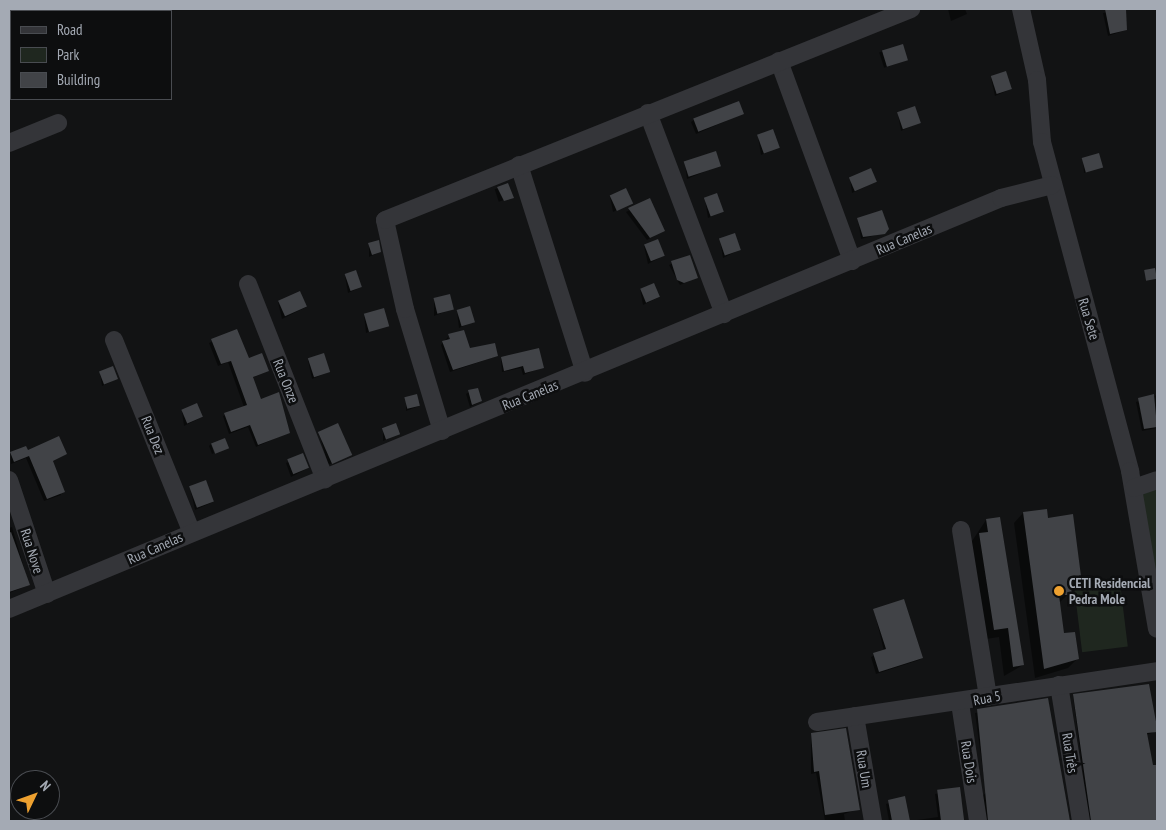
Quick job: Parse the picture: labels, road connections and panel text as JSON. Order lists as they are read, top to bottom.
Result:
{
  "streets": {
    "street": [
      "Rua Canelas",
      "Rua Sete",
      "Rua Onze",
      "Rua Dez",
      "Rua Nove",
      "Rua 5",
      "Rua Três",
      "Rua Dois",
      "Rua Um"
    ]
  },
  "crossings": [
    ["Rua Canelas", "Rua Sete"],
    ["Rua Canelas", "Rua Onze"],
    ["Rua Canelas", "Rua Dez"],
    ["Rua Canelas", "Rua Nove"],
    ["Rua 5", "Rua Três"],
    ["Rua 5", "Rua Dois"],
    ["Rua 5", "Rua Um"]
  ],
  "places": ["CETI Residencial Pedra Mole"],
  "legend": ["Road", "Park", "Building"],
  "north": "top right"
}
